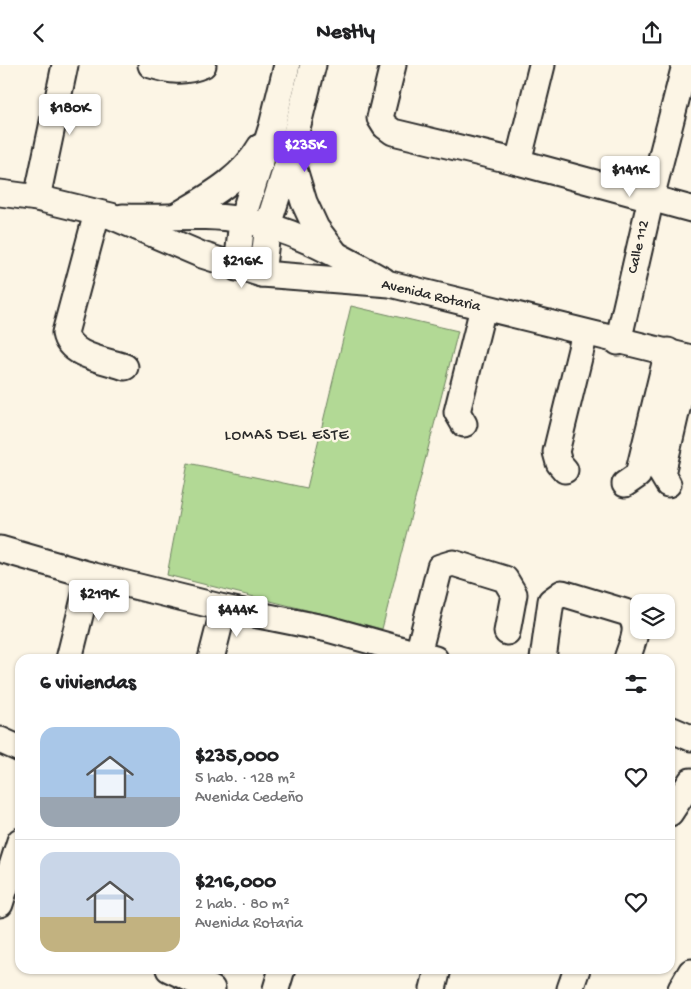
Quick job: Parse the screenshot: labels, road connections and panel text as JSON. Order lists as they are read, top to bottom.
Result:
{
  "streets": {
    "street": ["Calle 112", "Avenida Rotaria"]
  },
  "crossings": [
    ["Calle 112", "Avenida Rotaria"]
  ],
  "districts": ["LOMAS DEL ESTE"],
  "page": {
    "header": "Nestly",
    "price": [
      "$180K",
      "$235K",
      "$141K",
      "$216K",
      "$219K",
      "$444K"
    ],
    "heading": "6 viviendas",
    "list": [
      {
        "name": "$235,000",
        "note": "5 hab. · 128 m² · Avenida Cedeño"
      },
      {
        "name": "$216,000",
        "note": "2 hab. · 80 m² · Avenida Rotaria"
      }
    ]
  }
}
